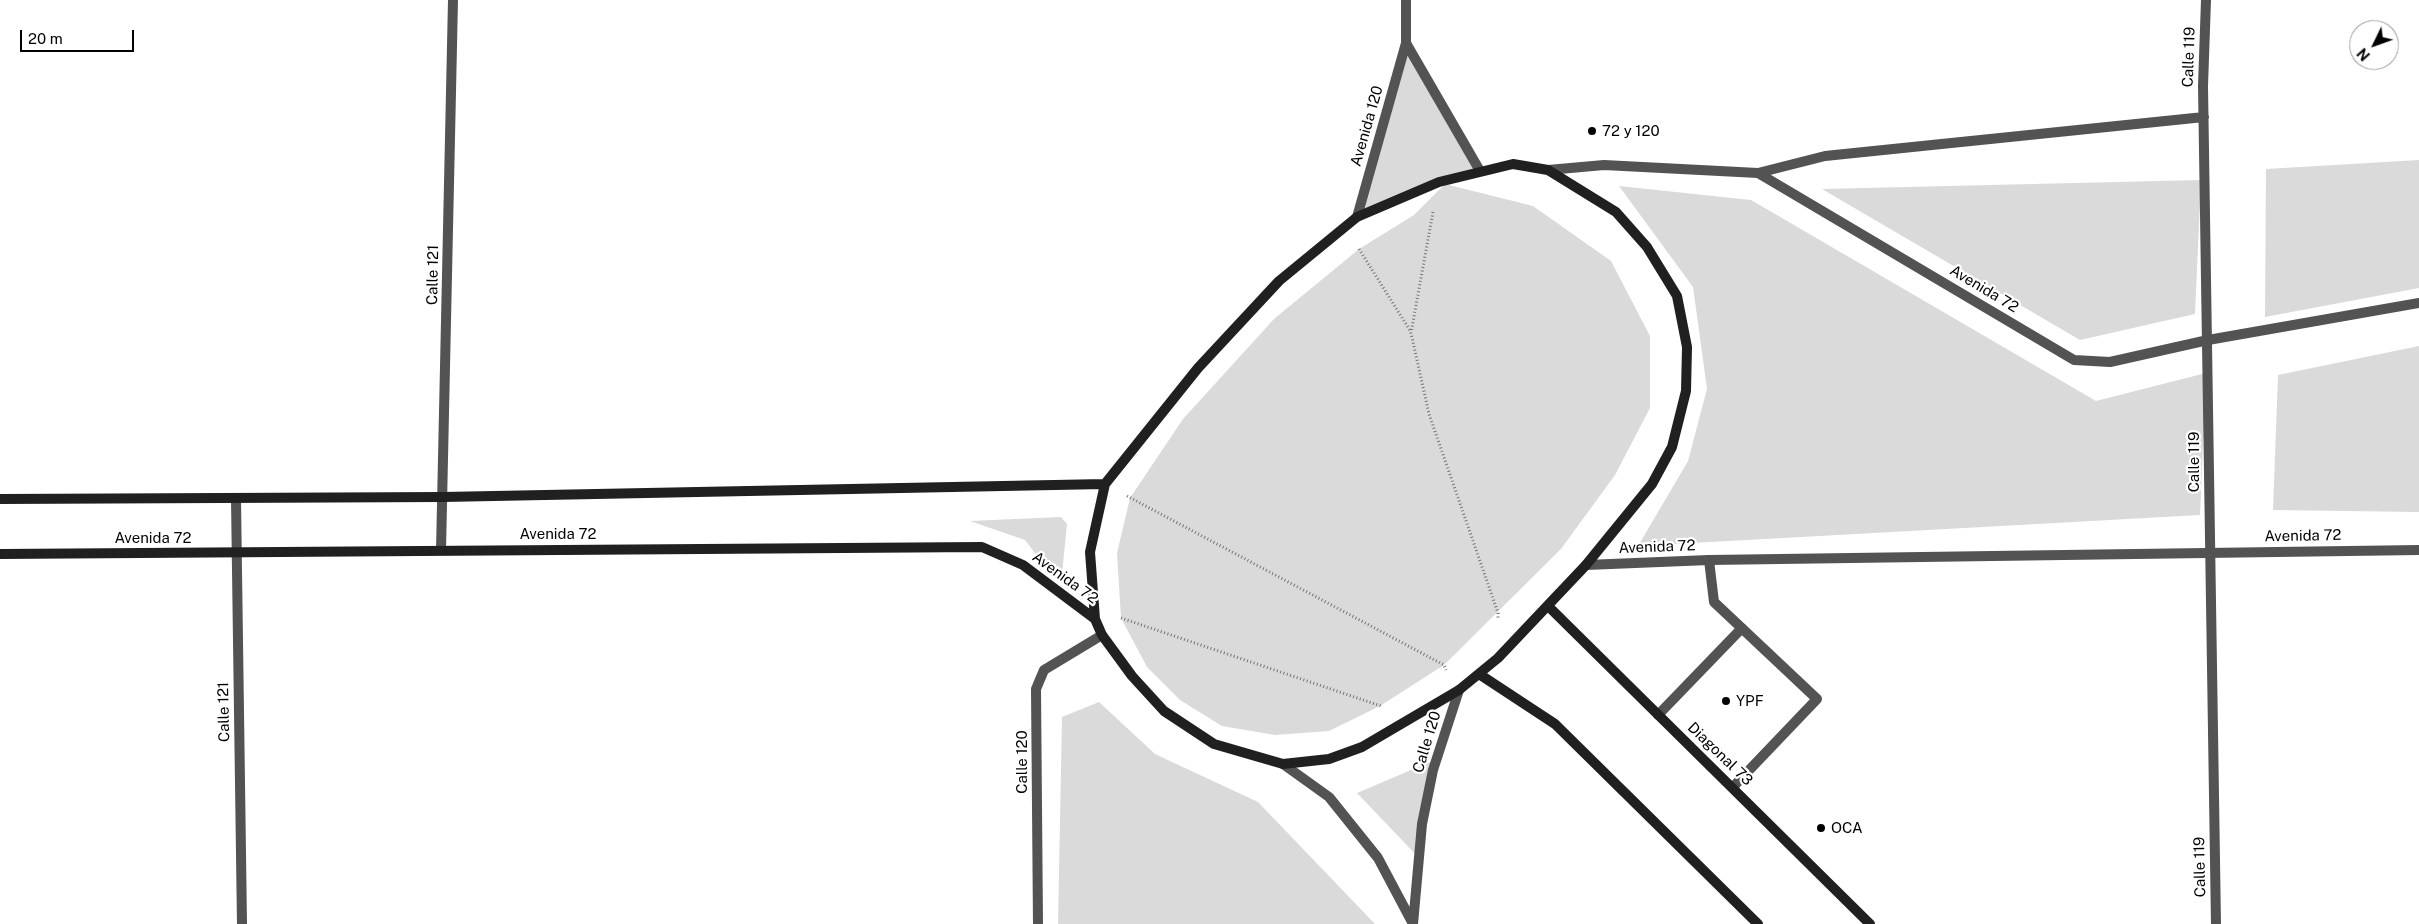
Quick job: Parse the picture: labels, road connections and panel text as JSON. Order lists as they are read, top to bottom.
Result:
{
  "streets": {
    "main road": ["Avenida 72", "Diagonal 73"],
    "street": [
      "Calle 119",
      "Avenida 120",
      "Calle 121",
      "Calle 120"
    ]
  },
  "crossings": [
    ["Calle 119", "Avenida 72"],
    ["Calle 121", "Avenida 72"]
  ],
  "places": ["72 y 120", "YPF", "OCA"],
  "scale_bar": "20 m",
  "north": "bottom left"
}
